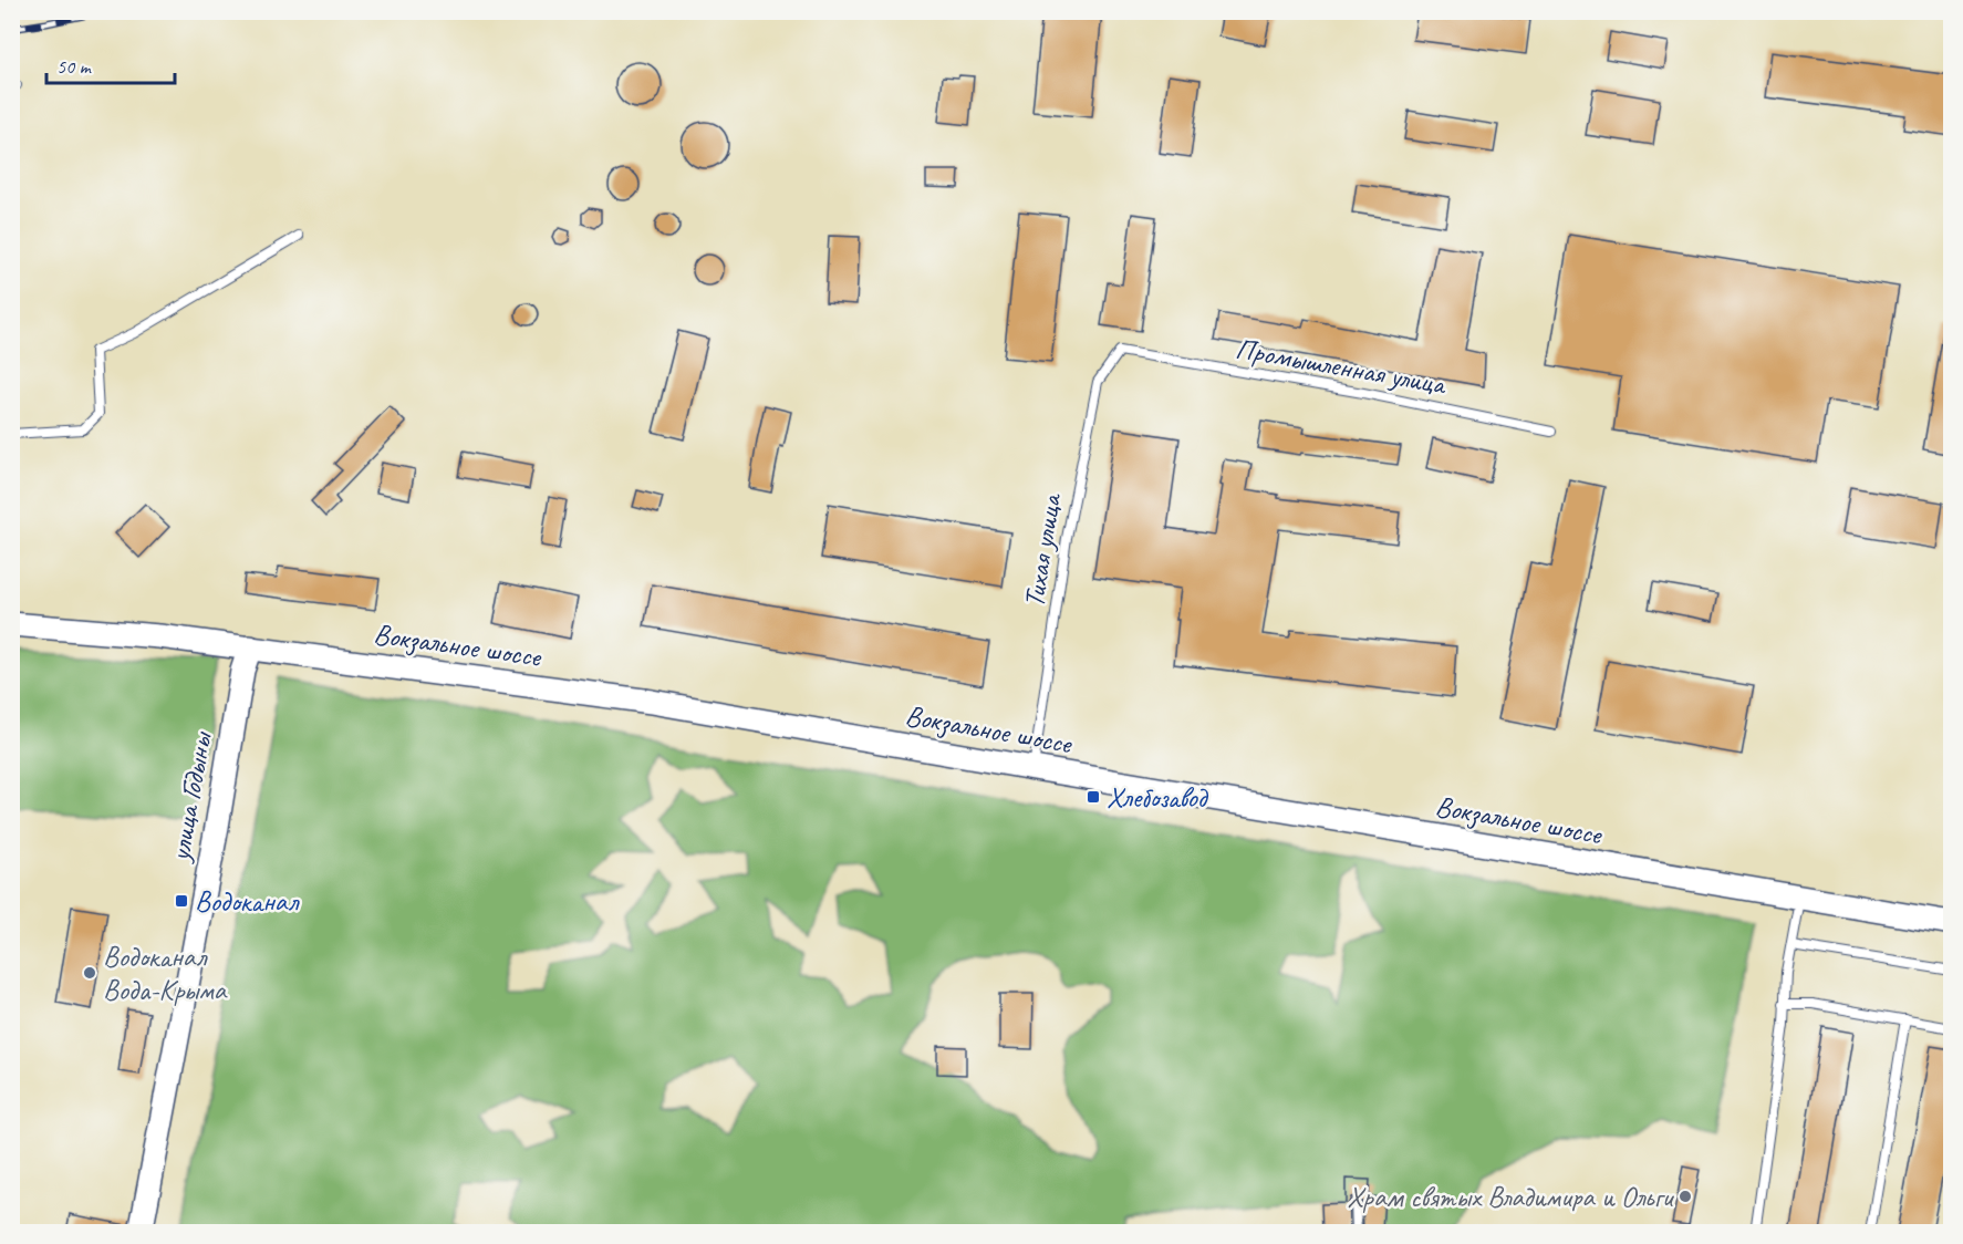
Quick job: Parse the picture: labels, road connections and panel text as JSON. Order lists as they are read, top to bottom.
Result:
{
  "streets": {
    "main road": ["Вокзальное шоссе", "улица Годыны"],
    "lane": ["Промышленная улица", "Тихая улица"]
  },
  "crossings": [
    ["Промышленная улица", "Тихая улица"],
    ["Тихая улица", "Вокзальное шоссе"],
    ["Вокзальное шоссе", "улица Годыны"]
  ],
  "places": {
    "transit": ["Хлебозавод", "Водоканал"],
    "other": ["Водоканал Вода-Крыма", "Храм святых Владимира и Ольги"]
  },
  "scale_bar": "50 m"
}
